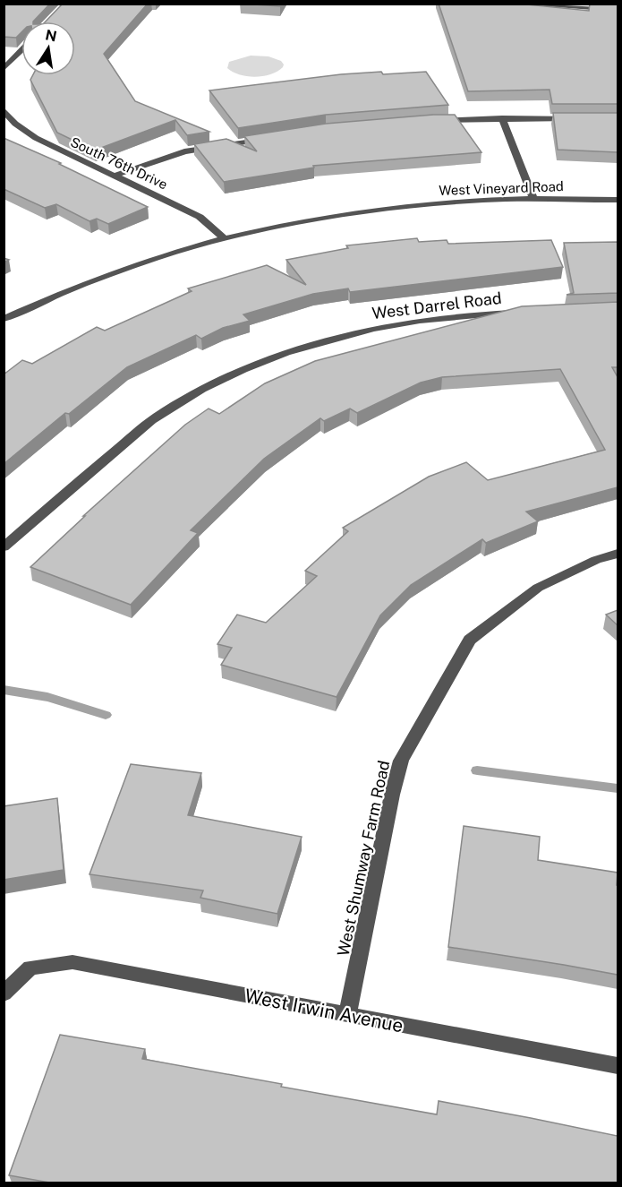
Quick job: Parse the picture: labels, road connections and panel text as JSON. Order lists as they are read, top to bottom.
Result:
{
  "streets": {
    "street": [
      "South 76th Drive",
      "West Vineyard Road",
      "West Darrel Road",
      "West Shumway Farm Road",
      "West Irwin Avenue"
    ]
  },
  "crossings": [
    ["South 76th Drive", "West Vineyard Road"],
    ["West Shumway Farm Road", "West Irwin Avenue"]
  ],
  "north": "top"
}
